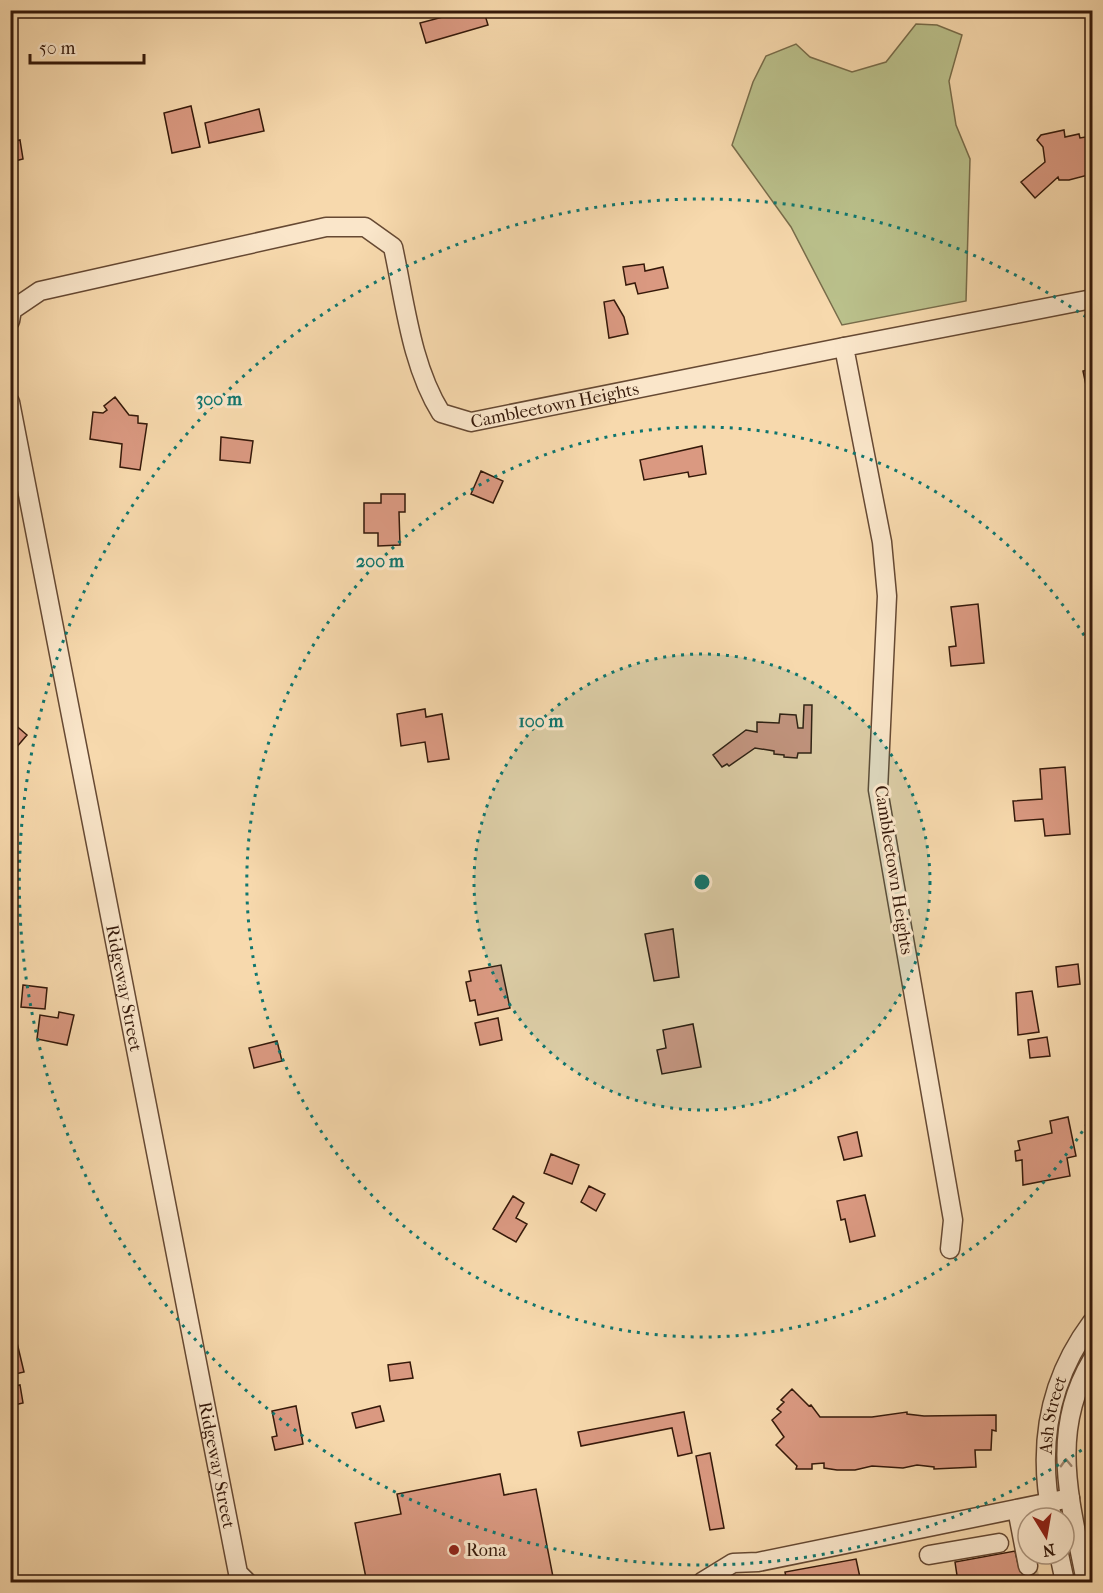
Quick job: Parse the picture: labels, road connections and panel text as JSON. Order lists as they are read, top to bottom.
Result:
{
  "streets": {
    "street": ["Cambleetown Heights", "Ridgeway Street", "Ash Street"]
  },
  "places": ["Rona"],
  "scale_bar": "50 m",
  "north": "bottom",
  "rings": ["300 m", "200 m", "100 m"]
}
